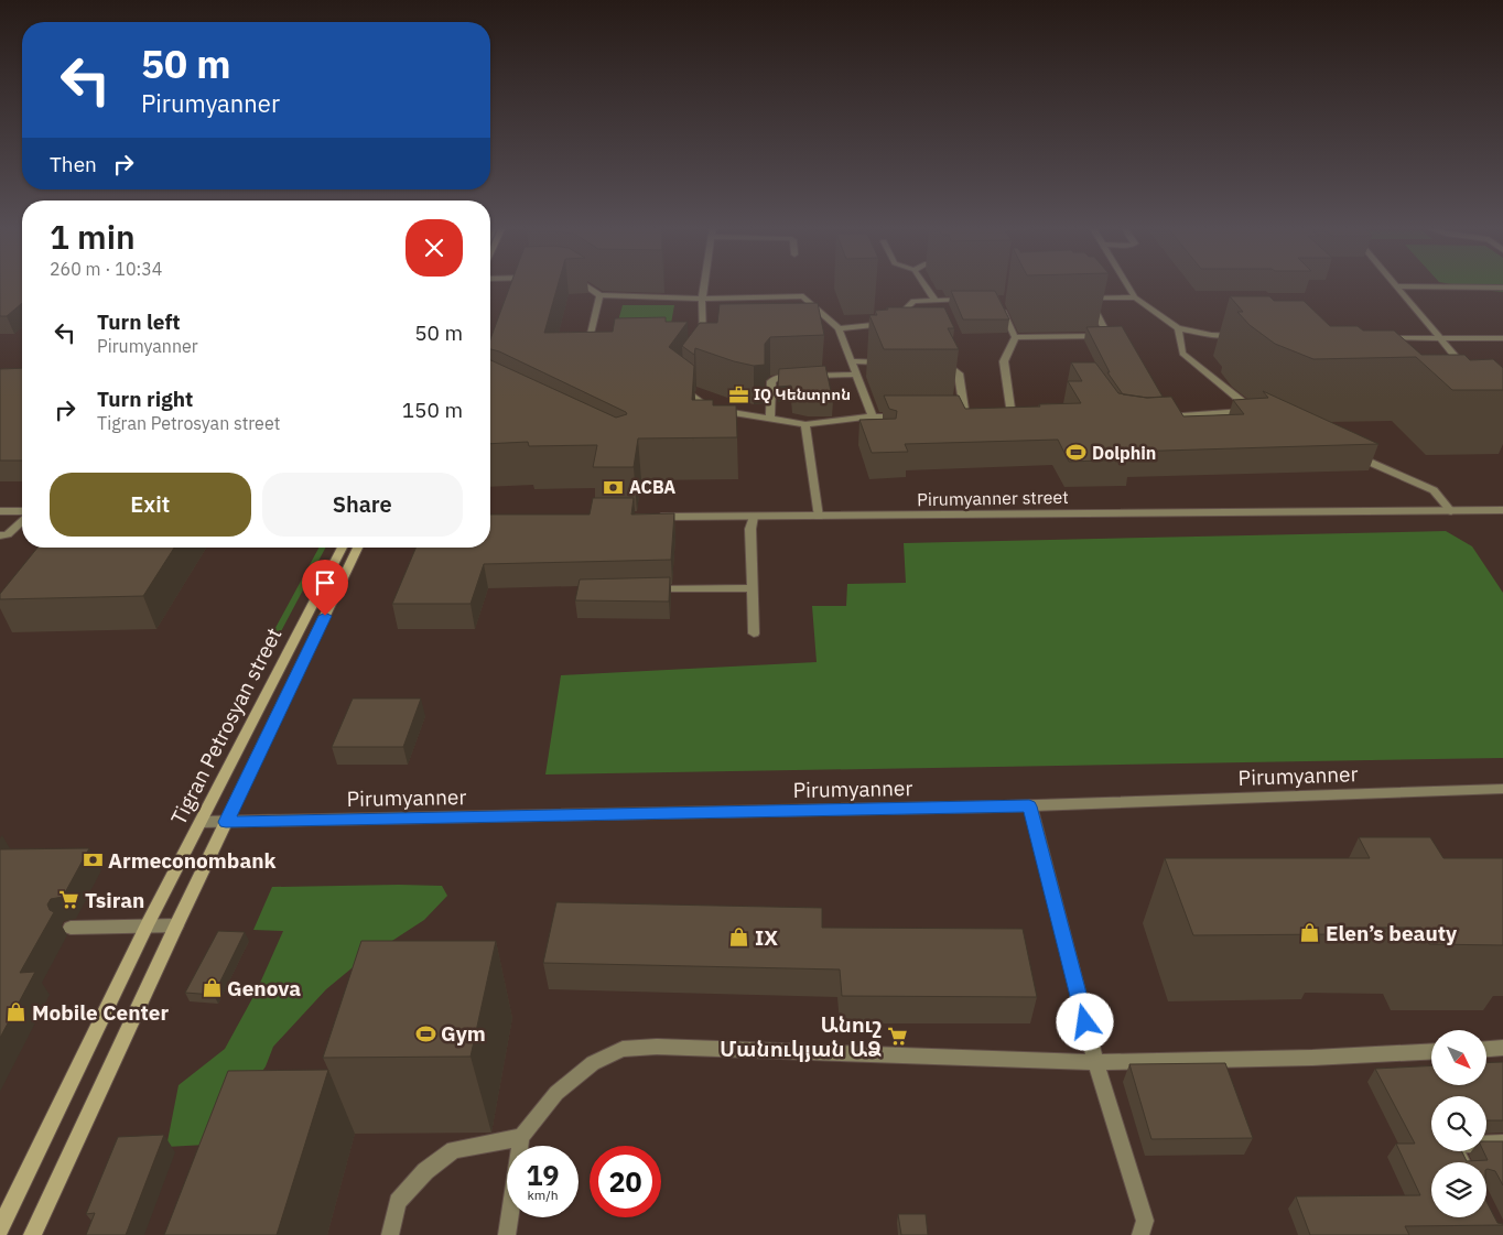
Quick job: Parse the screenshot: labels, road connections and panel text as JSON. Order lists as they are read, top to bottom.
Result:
{
  "streets": {
    "main road": ["Tigran Petrosyan street"],
    "street": ["Pirumyanner street", "Pirumyanner"]
  },
  "crossings": [
    ["Tigran Petrosyan street", "Pirumyanner"]
  ],
  "places": {
    "office": ["IQ Կենտրոն"],
    "sports": ["Dolphin", "Gym"],
    "bank": ["ACBA", "Armeconombank"],
    "supermarket": ["Tsiran", "Անուշ Մանուկյան ԱՁ"],
    "shop": [
      "Elen’s beauty",
      "IX",
      "Genova",
      "Mobile Center"
    ]
  },
  "north": "bottom right",
  "page": {
    "turn": ["50 m", "Pirumyanner"],
    "then": "Then",
    "heading": ["1 min", "260 m · 10:34"],
    "list": [
      {
        "name": "Turn left",
        "note": "Pirumyanner",
        "value": "50 m"
      },
      {
        "name": "Turn right",
        "note": "Tigran Petrosyan street",
        "value": "150 m"
      }
    ],
    "buttons": ["Exit", "Share"],
    "speed": "19 km/h",
    "limit": "20"
  }
}
